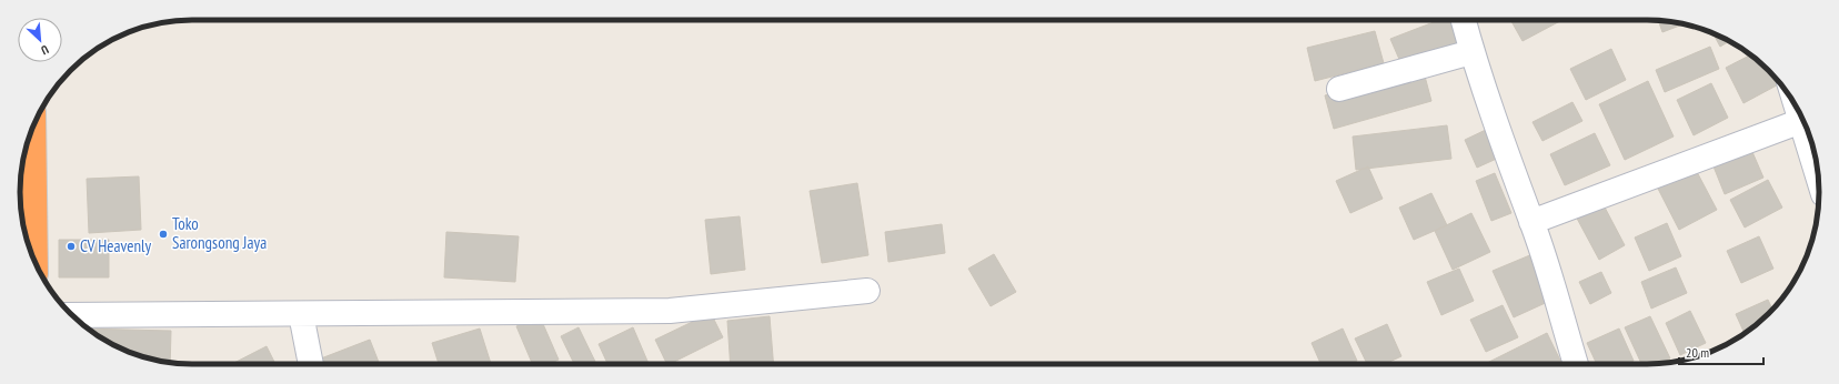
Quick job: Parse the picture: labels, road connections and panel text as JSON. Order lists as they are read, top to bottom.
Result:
{
  "places": ["Toko Sarongsong Jaya", "CV Heavenly"],
  "scale_bar": "20 m",
  "north": "bottom right"
}
